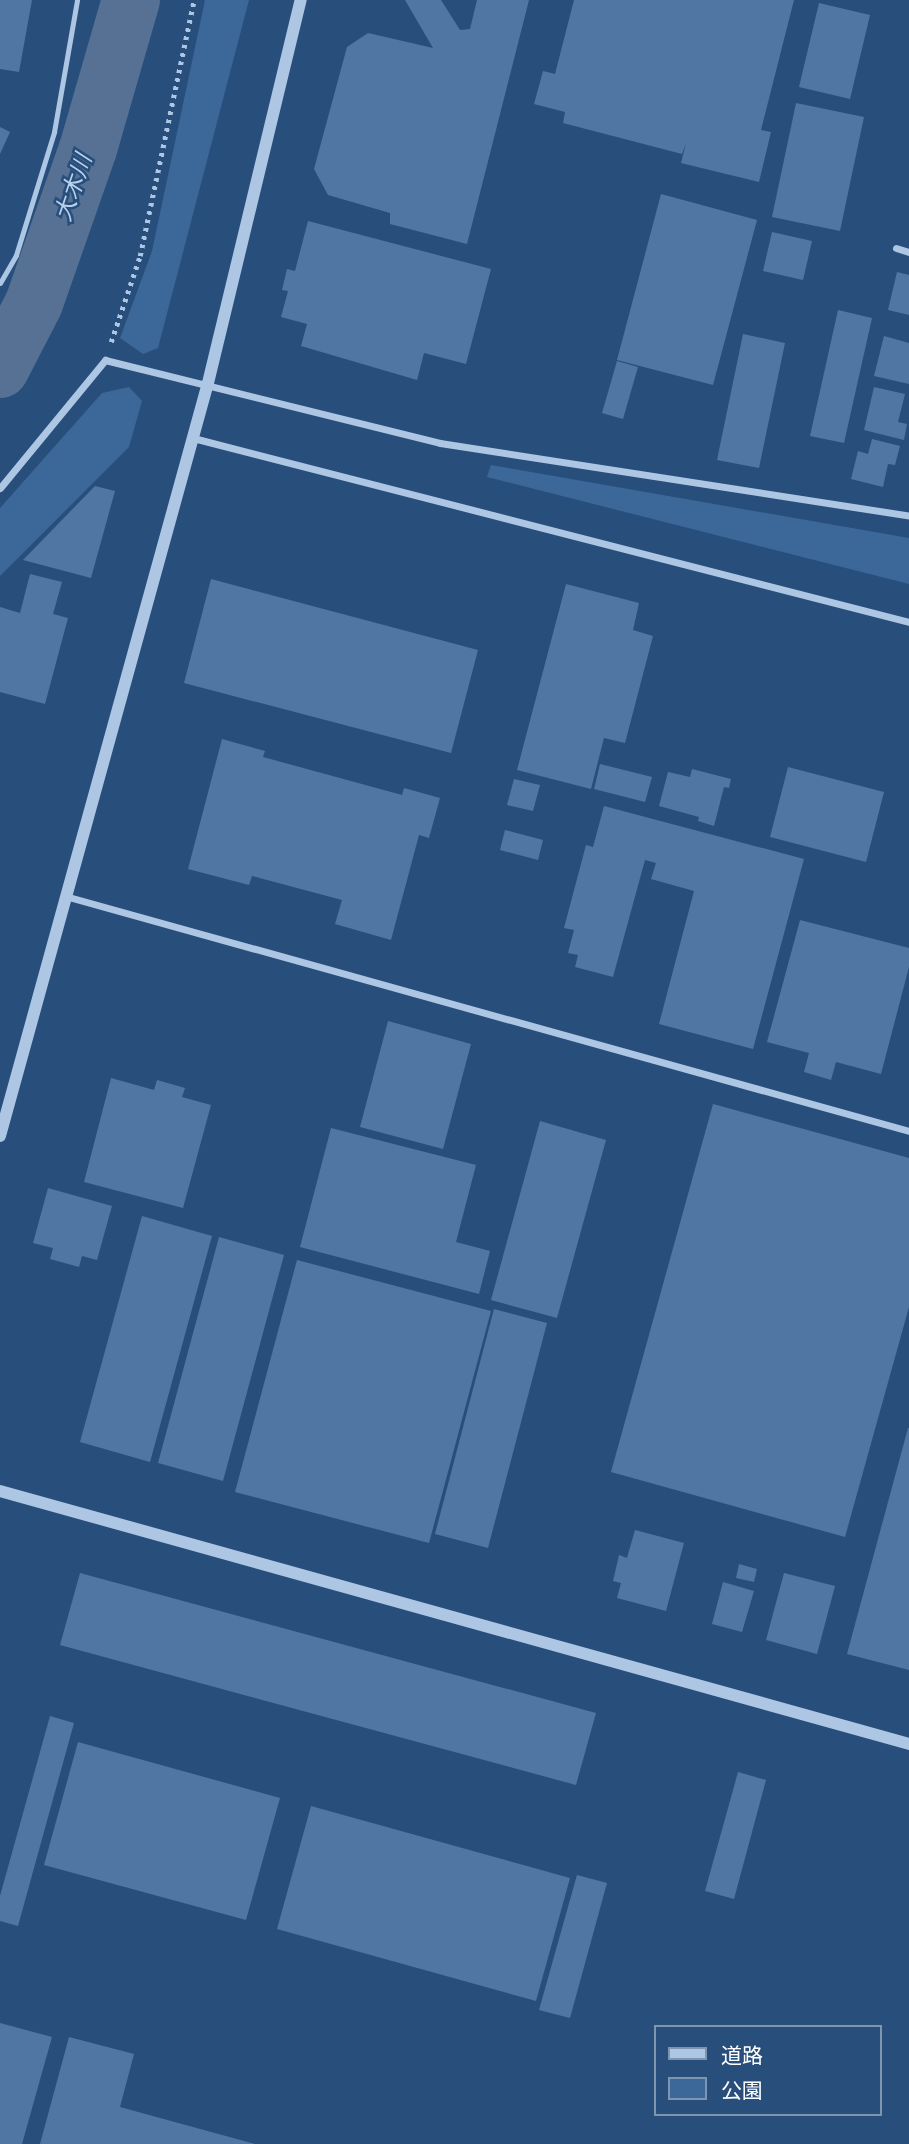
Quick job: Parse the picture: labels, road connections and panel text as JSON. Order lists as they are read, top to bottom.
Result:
{
  "water": ["大木川"],
  "legend": ["道路", "公園"]
}
